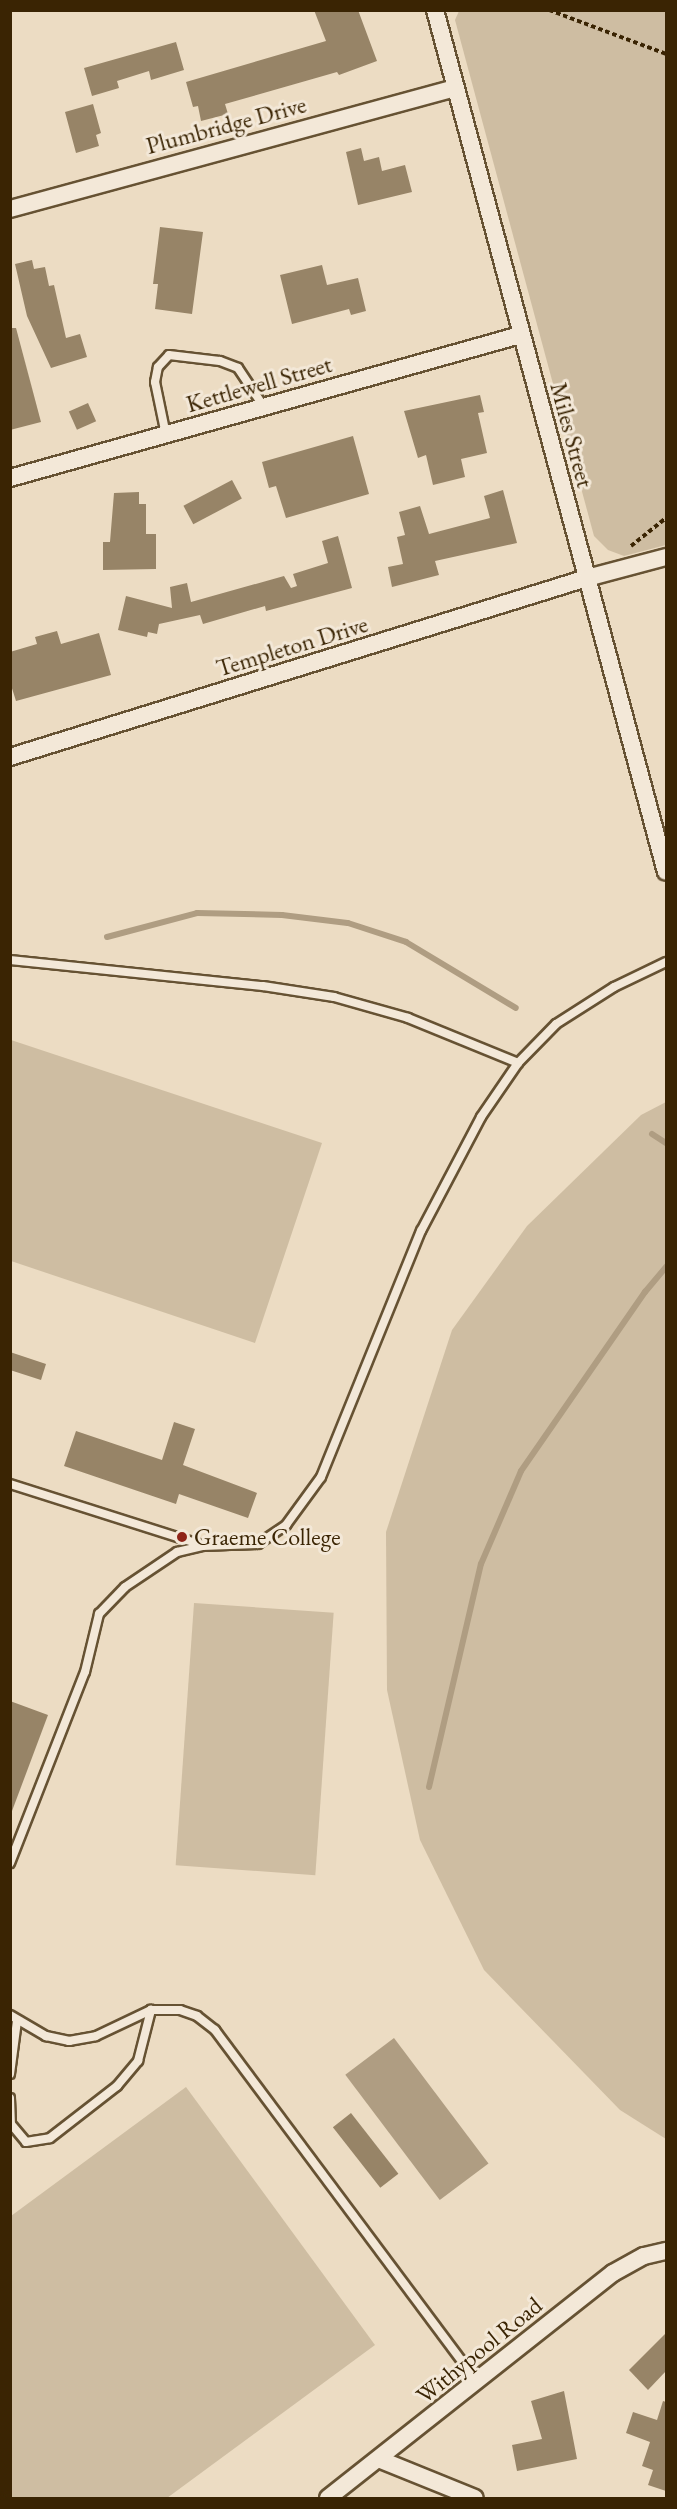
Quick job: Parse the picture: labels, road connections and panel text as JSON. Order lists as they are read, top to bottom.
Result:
{
  "streets": {
    "street": [
      "Plumbridge Drive",
      "Kettlewell Street",
      "Miles Street",
      "Templeton Drive",
      "Withypool Road"
    ]
  },
  "crossings": [
    ["Plumbridge Drive", "Miles Street"],
    ["Kettlewell Street", "Miles Street"],
    ["Miles Street", "Templeton Drive"]
  ],
  "places": ["Graeme College"]
}
